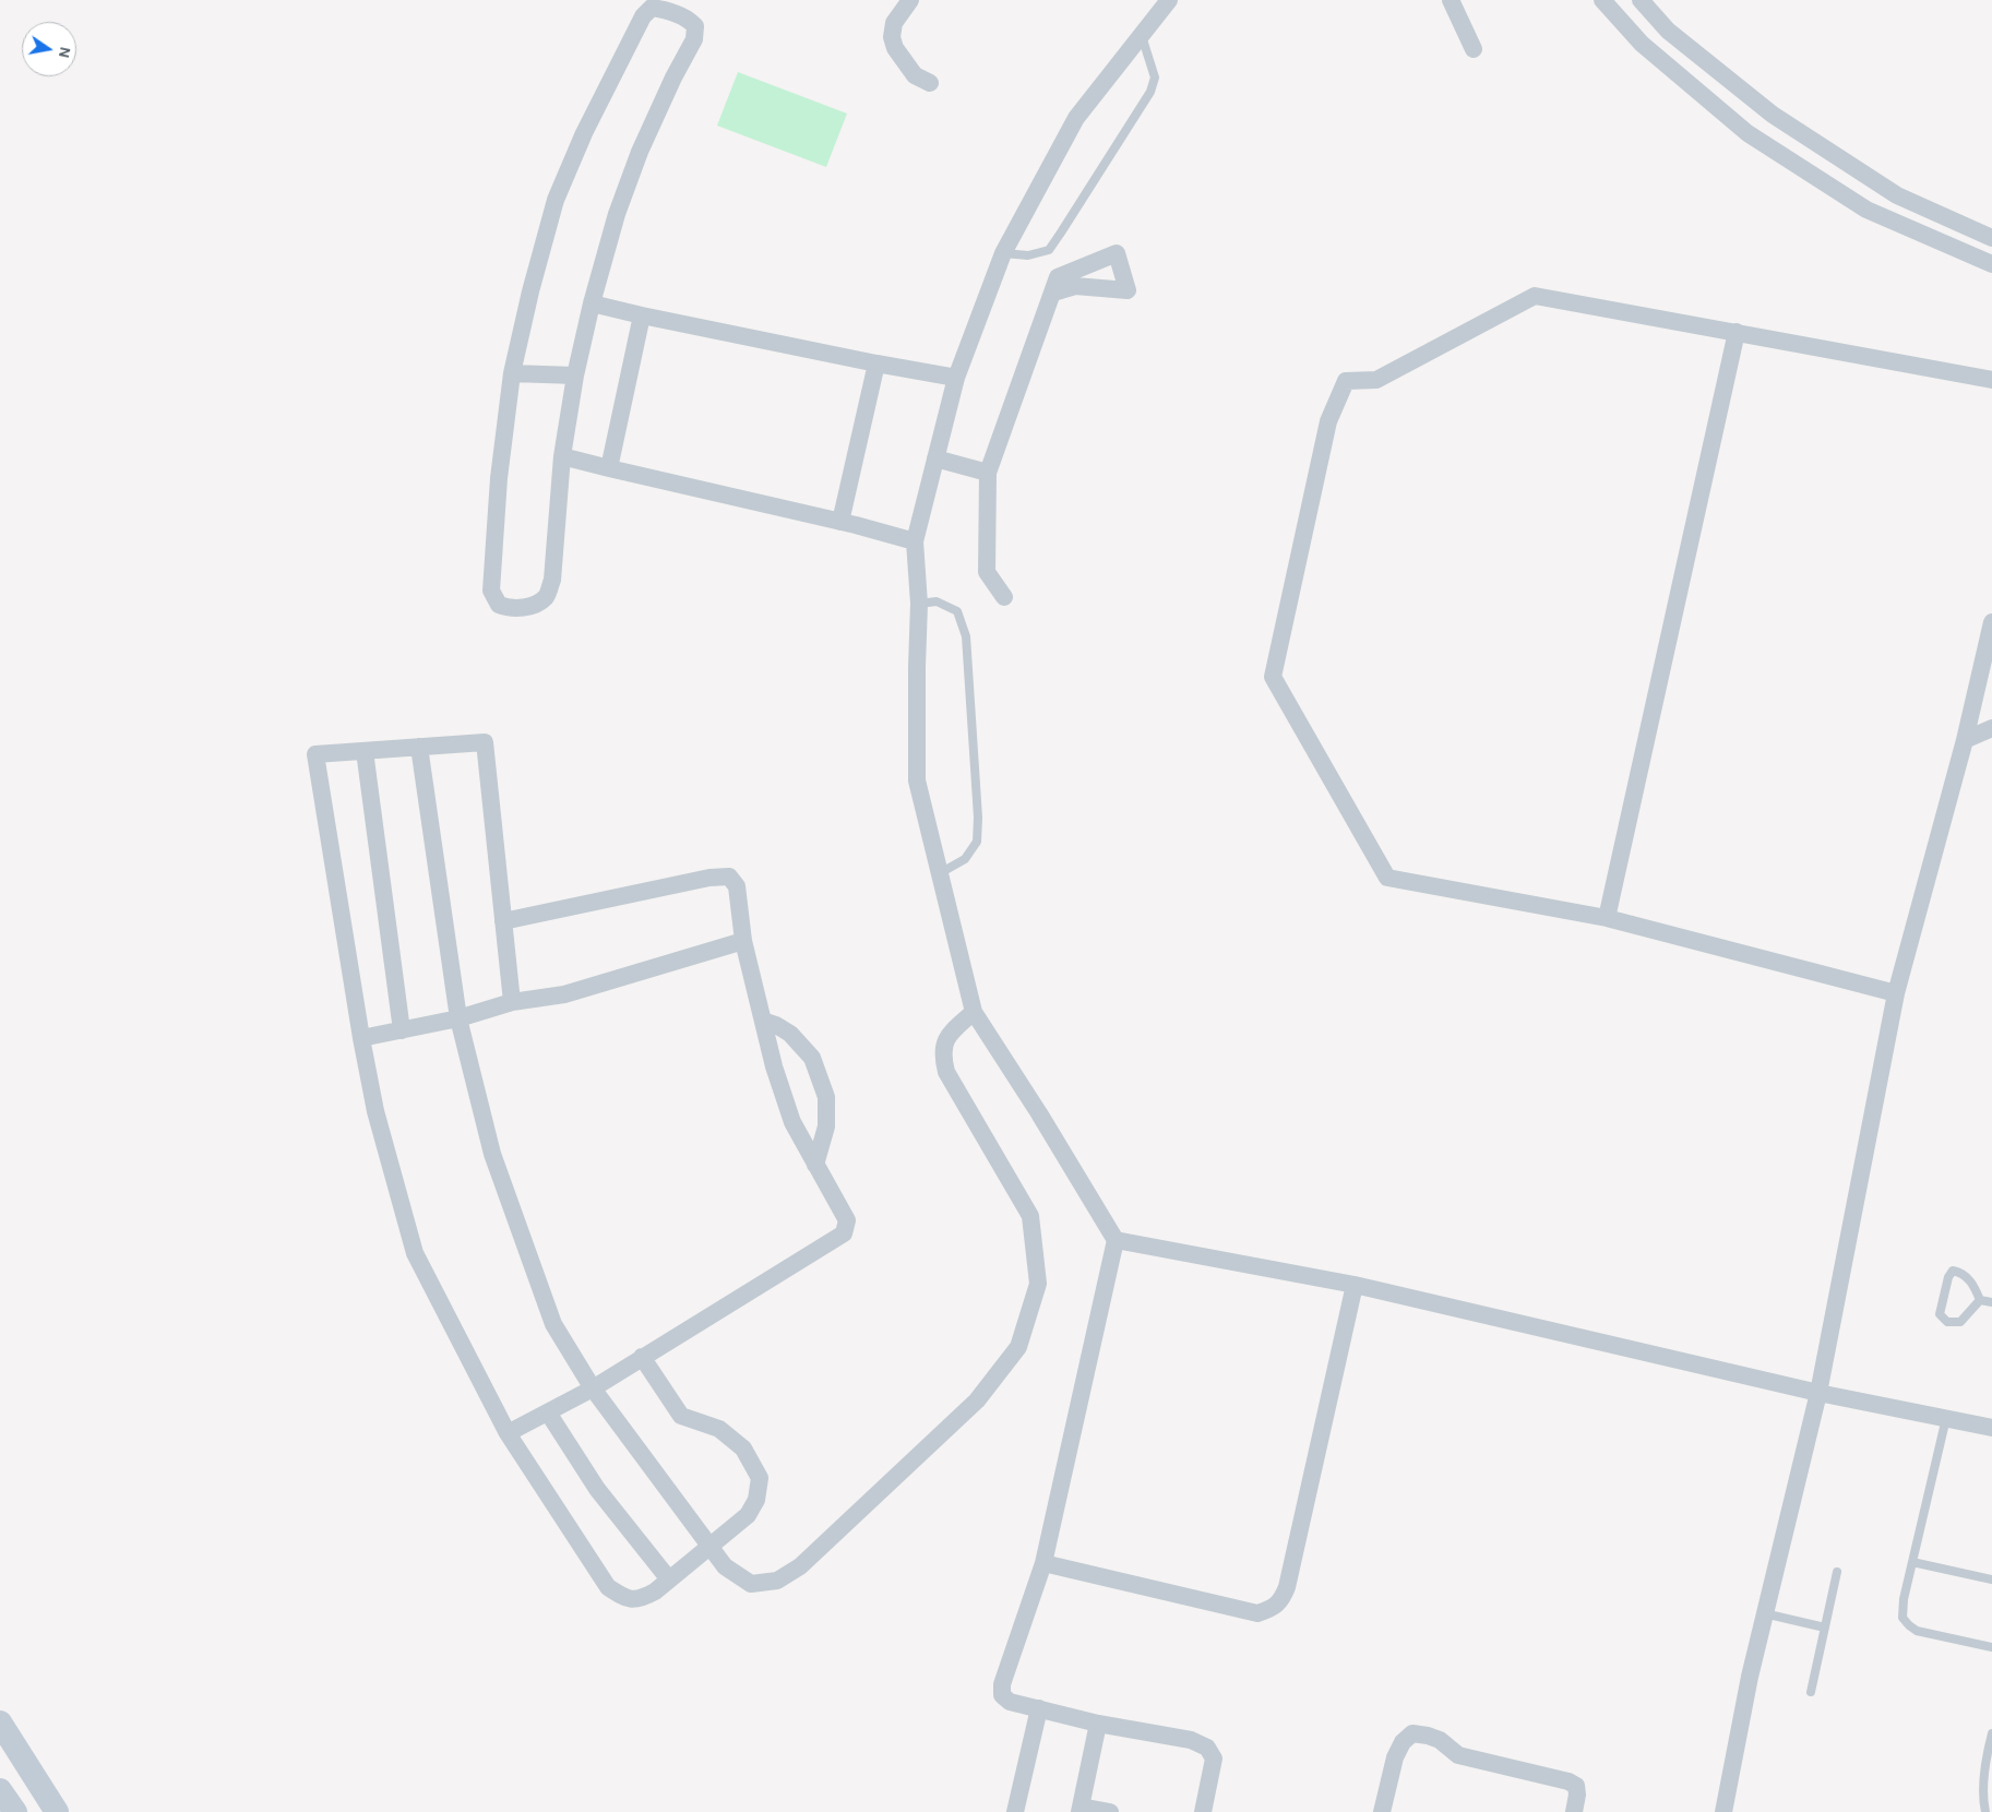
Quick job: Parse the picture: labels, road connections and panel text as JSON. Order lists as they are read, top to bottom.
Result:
{
  "north": "right"
}
